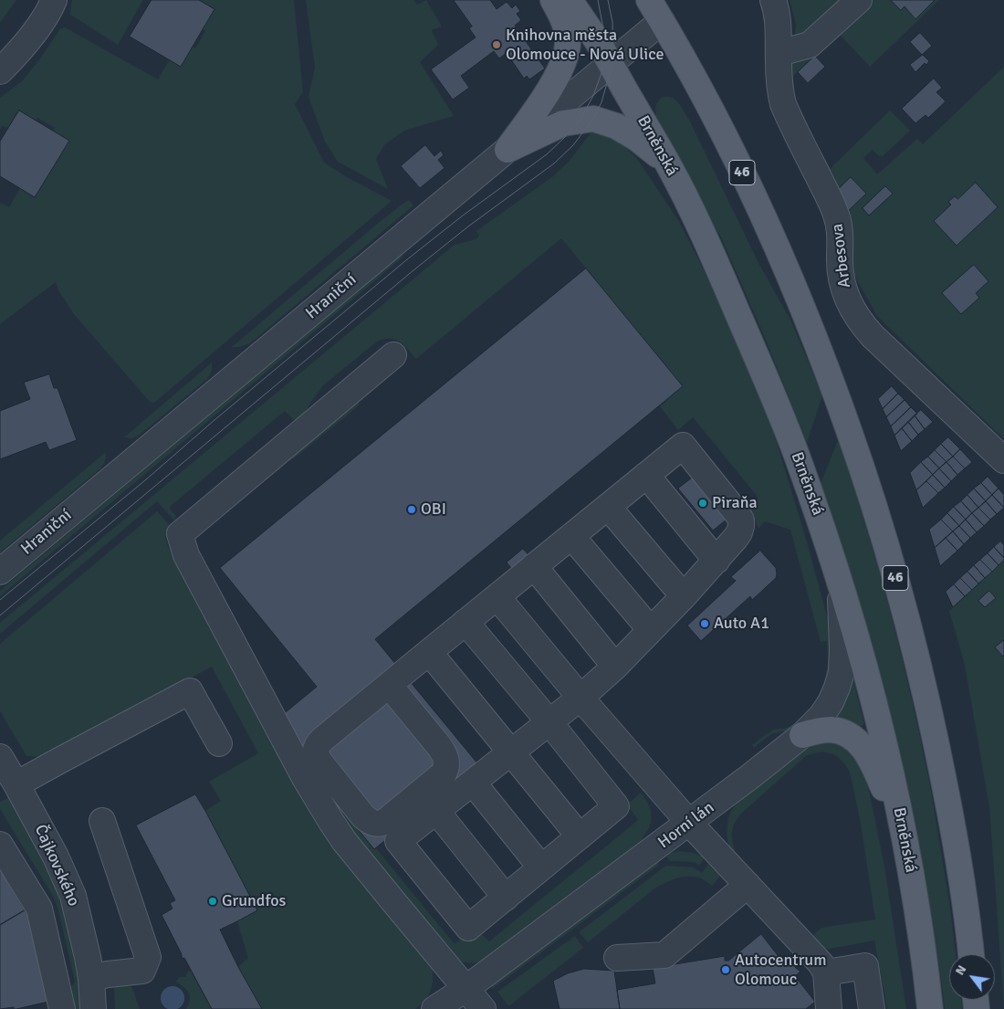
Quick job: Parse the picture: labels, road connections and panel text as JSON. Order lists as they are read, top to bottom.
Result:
{
  "streets": {
    "main road": ["Brněnská", "46"],
    "street": [
      "Arbesova",
      "Hraniční",
      "Horní lán",
      "Čajkovského"
    ]
  },
  "crossings": [
    ["Brněnská", "Hraniční"],
    ["Brněnská", "Horní lán"],
    ["46", "Hraniční"]
  ],
  "places": [
    "Knihovna města Olomouce - Nová Ulice",
    "Piraňa",
    "OBI",
    "Auto A1",
    "Grundfos",
    "Autocentrum Olomouc"
  ],
  "north": "top left"
}
